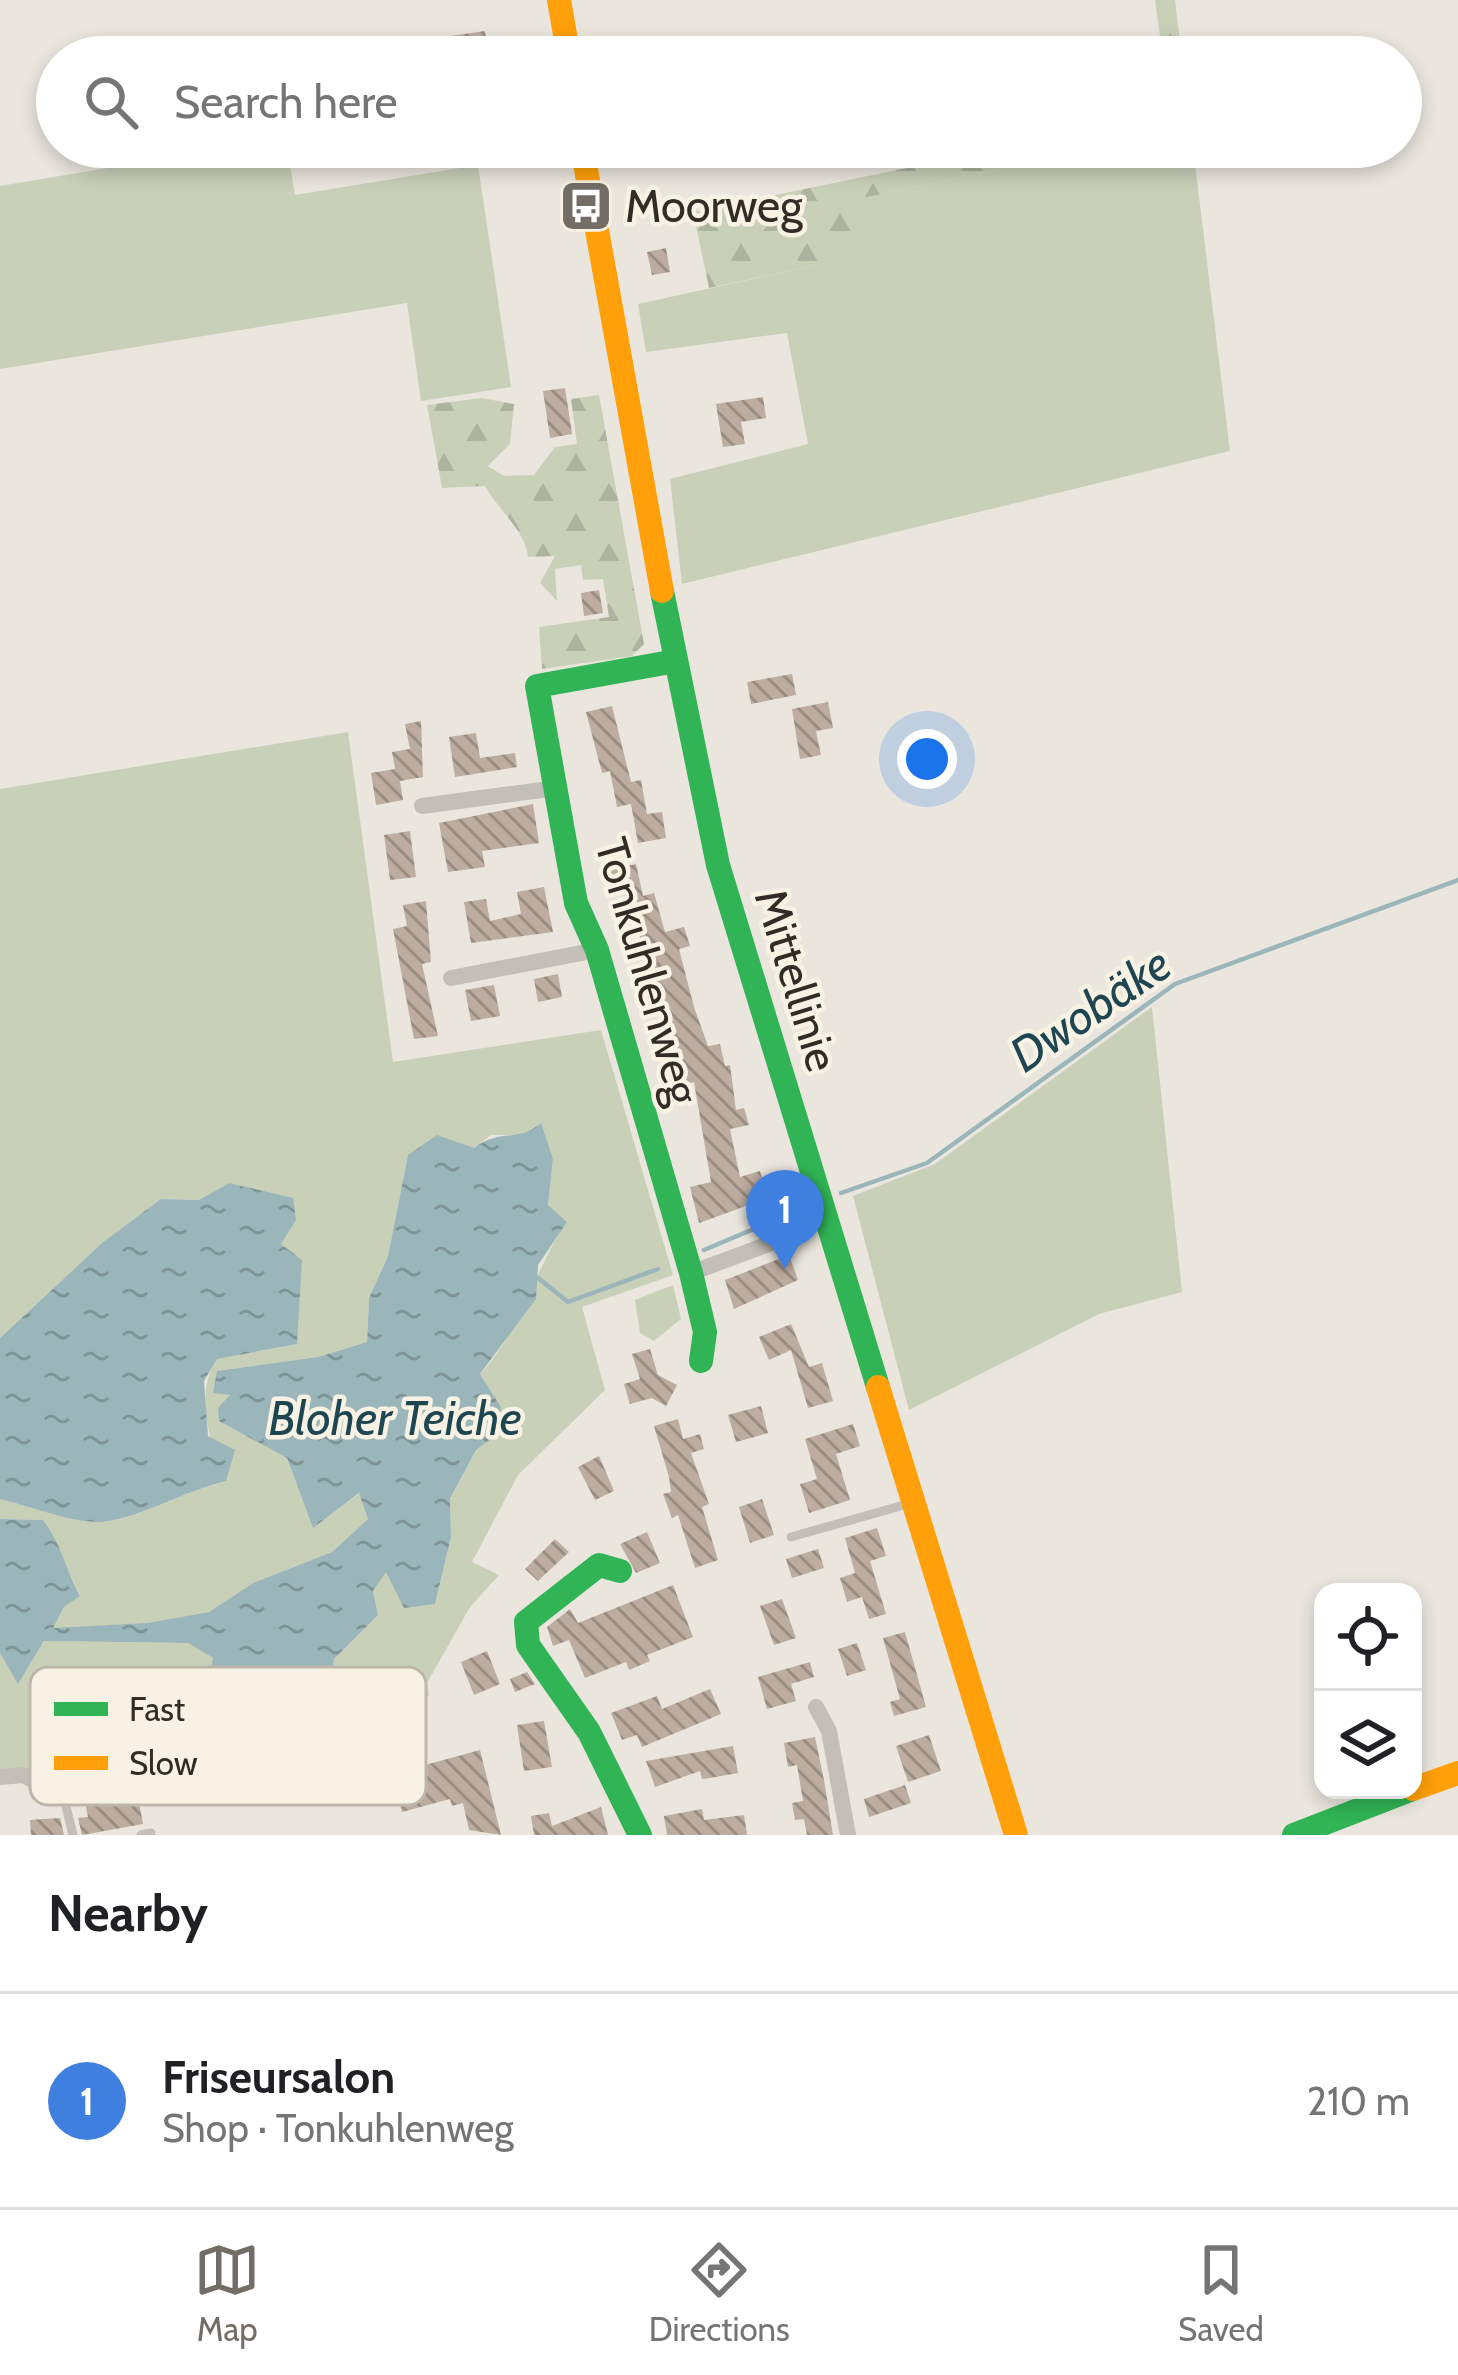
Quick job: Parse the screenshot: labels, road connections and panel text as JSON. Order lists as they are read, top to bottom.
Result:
{
  "streets": {
    "street": ["Tonkuhlenweg", "Mittellinie"]
  },
  "crossings": [
    ["Tonkuhlenweg", "Mittellinie"]
  ],
  "water": ["Dwobäke", "Bloher Teiche"],
  "places": {
    "bus stop": ["Moorweg"]
  },
  "legend": ["Fast", "Slow"],
  "page": {
    "search": "Search here",
    "pins": "1",
    "heading": "Nearby",
    "list": [
      {
        "mark": "1",
        "name": "Friseursalon",
        "note": "Shop · Tonkuhlenweg",
        "value": "210 m"
      }
    ],
    "nav": ["Map", "Directions", "Saved"]
  }
}
